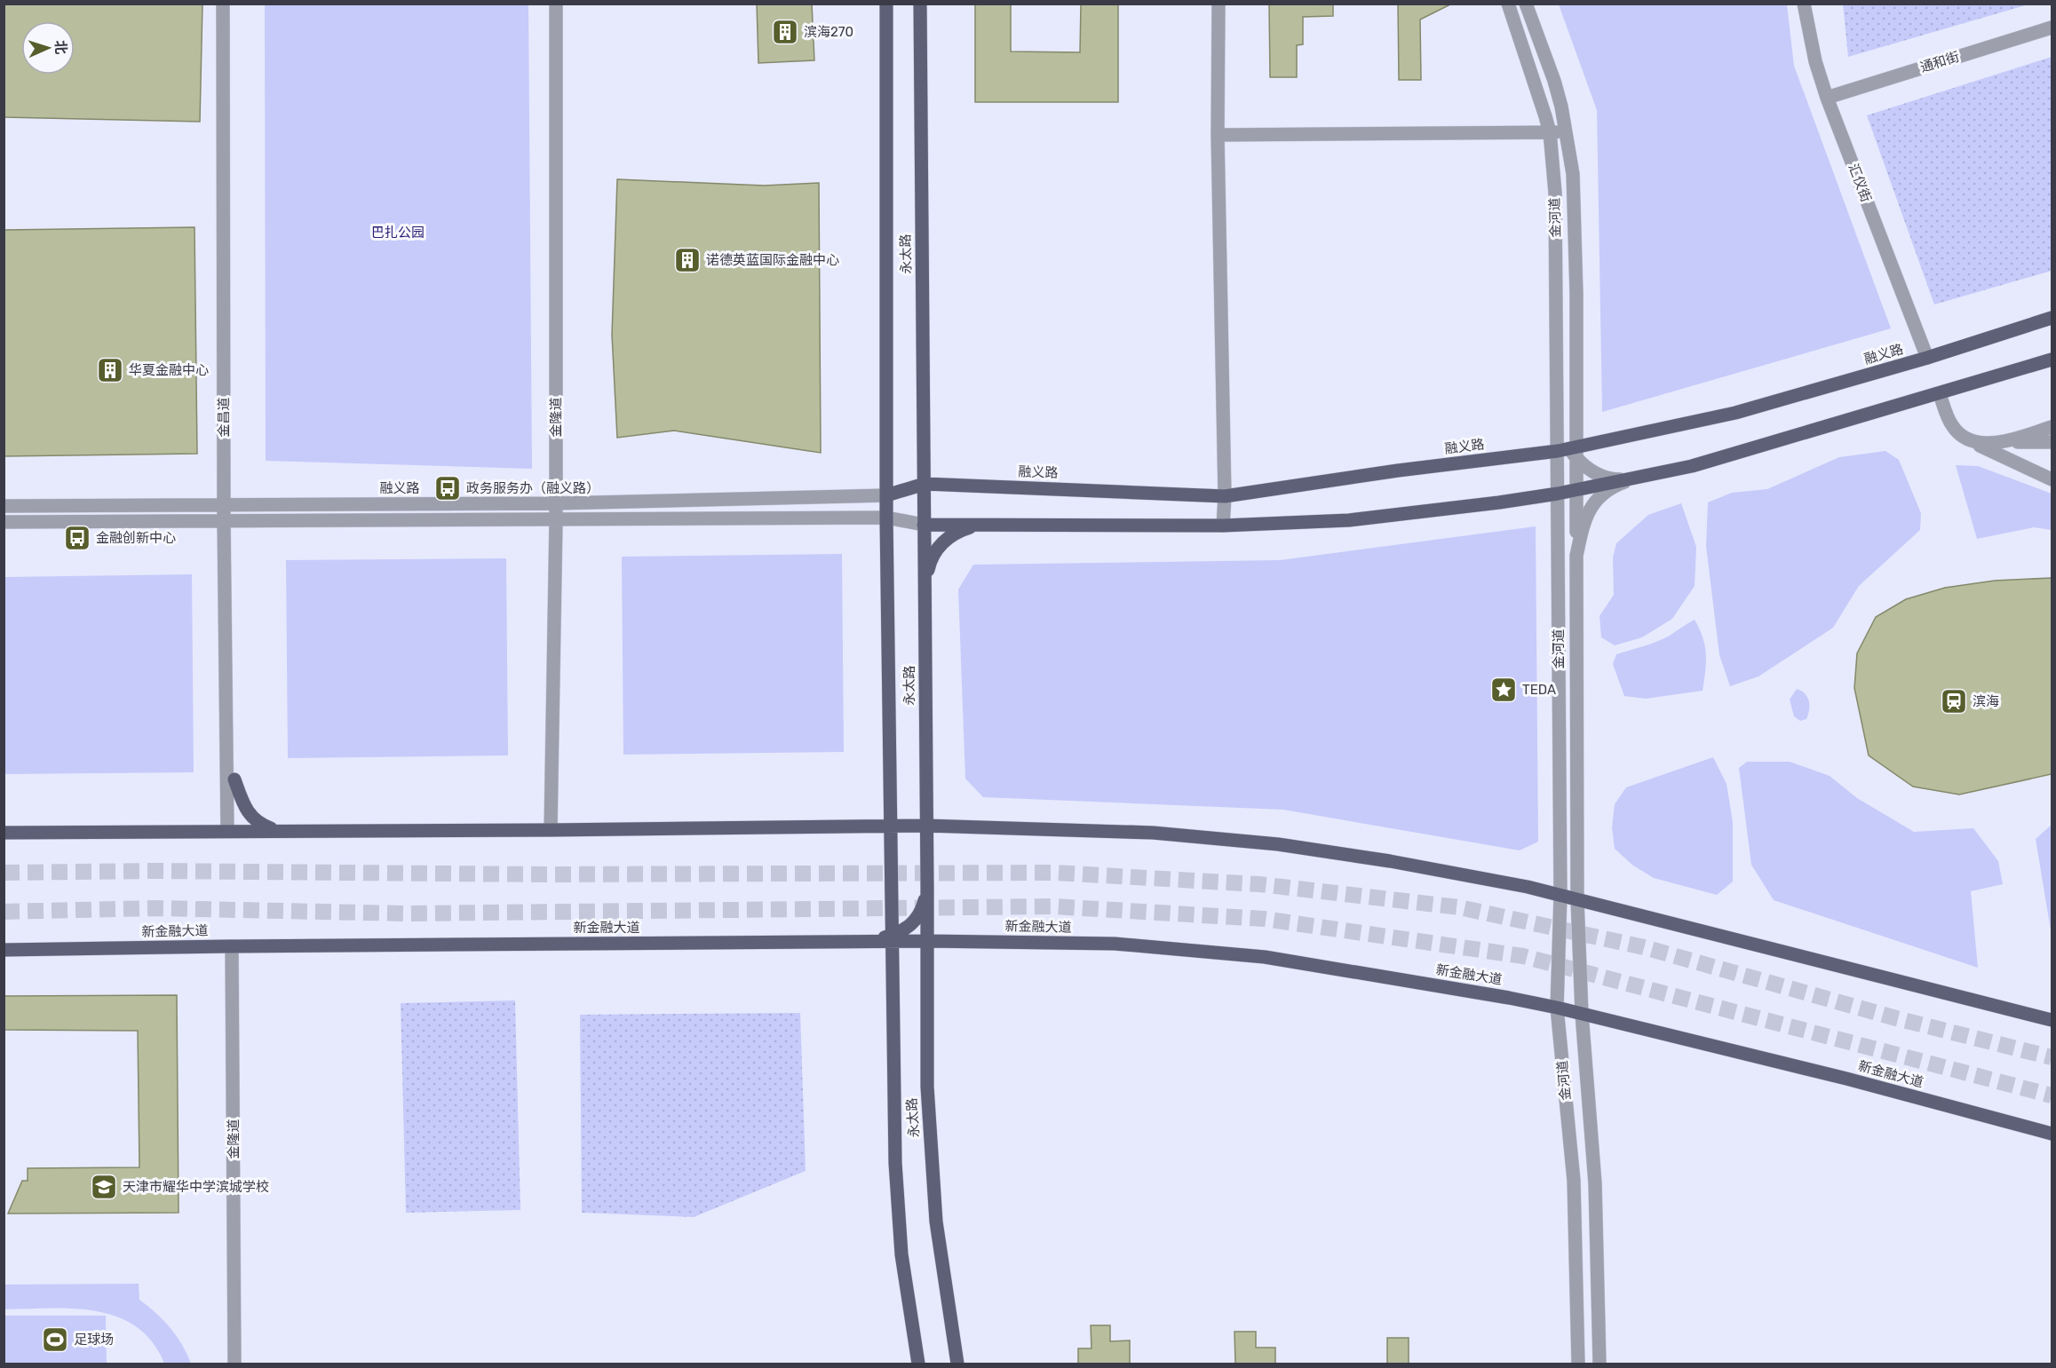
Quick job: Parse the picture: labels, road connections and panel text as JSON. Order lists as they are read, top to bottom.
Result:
{
  "streets": {
    "main road": ["永太路", "融义路", "新金融大道"],
    "street": [
      "通和街",
      "汇仪街",
      "金河道",
      "金昌道",
      "金隆道"
    ]
  },
  "crossings": [
    ["通和街", "汇仪街"],
    ["汇仪街", "融义路"],
    ["金河道", "融义路"],
    ["金河道", "新金融大道"],
    ["永太路", "融义路"],
    ["永太路", "新金融大道"],
    ["融义路", "金昌道"],
    ["融义路", "金隆道"],
    ["金隆道", "新金融大道"]
  ],
  "parks": ["巴扎公园"],
  "places": {
    "building": ["滨海270", "诺德英蓝国际金融中心", "华夏金融中心"],
    "bus stop": ["政务服务办（融义路）", "金融创新中心"],
    "place": ["TEDA"],
    "station": ["滨海"],
    "school or university": ["天津市耀华中学滨城学校"],
    "sports": ["足球场"]
  },
  "north": "right"
}
